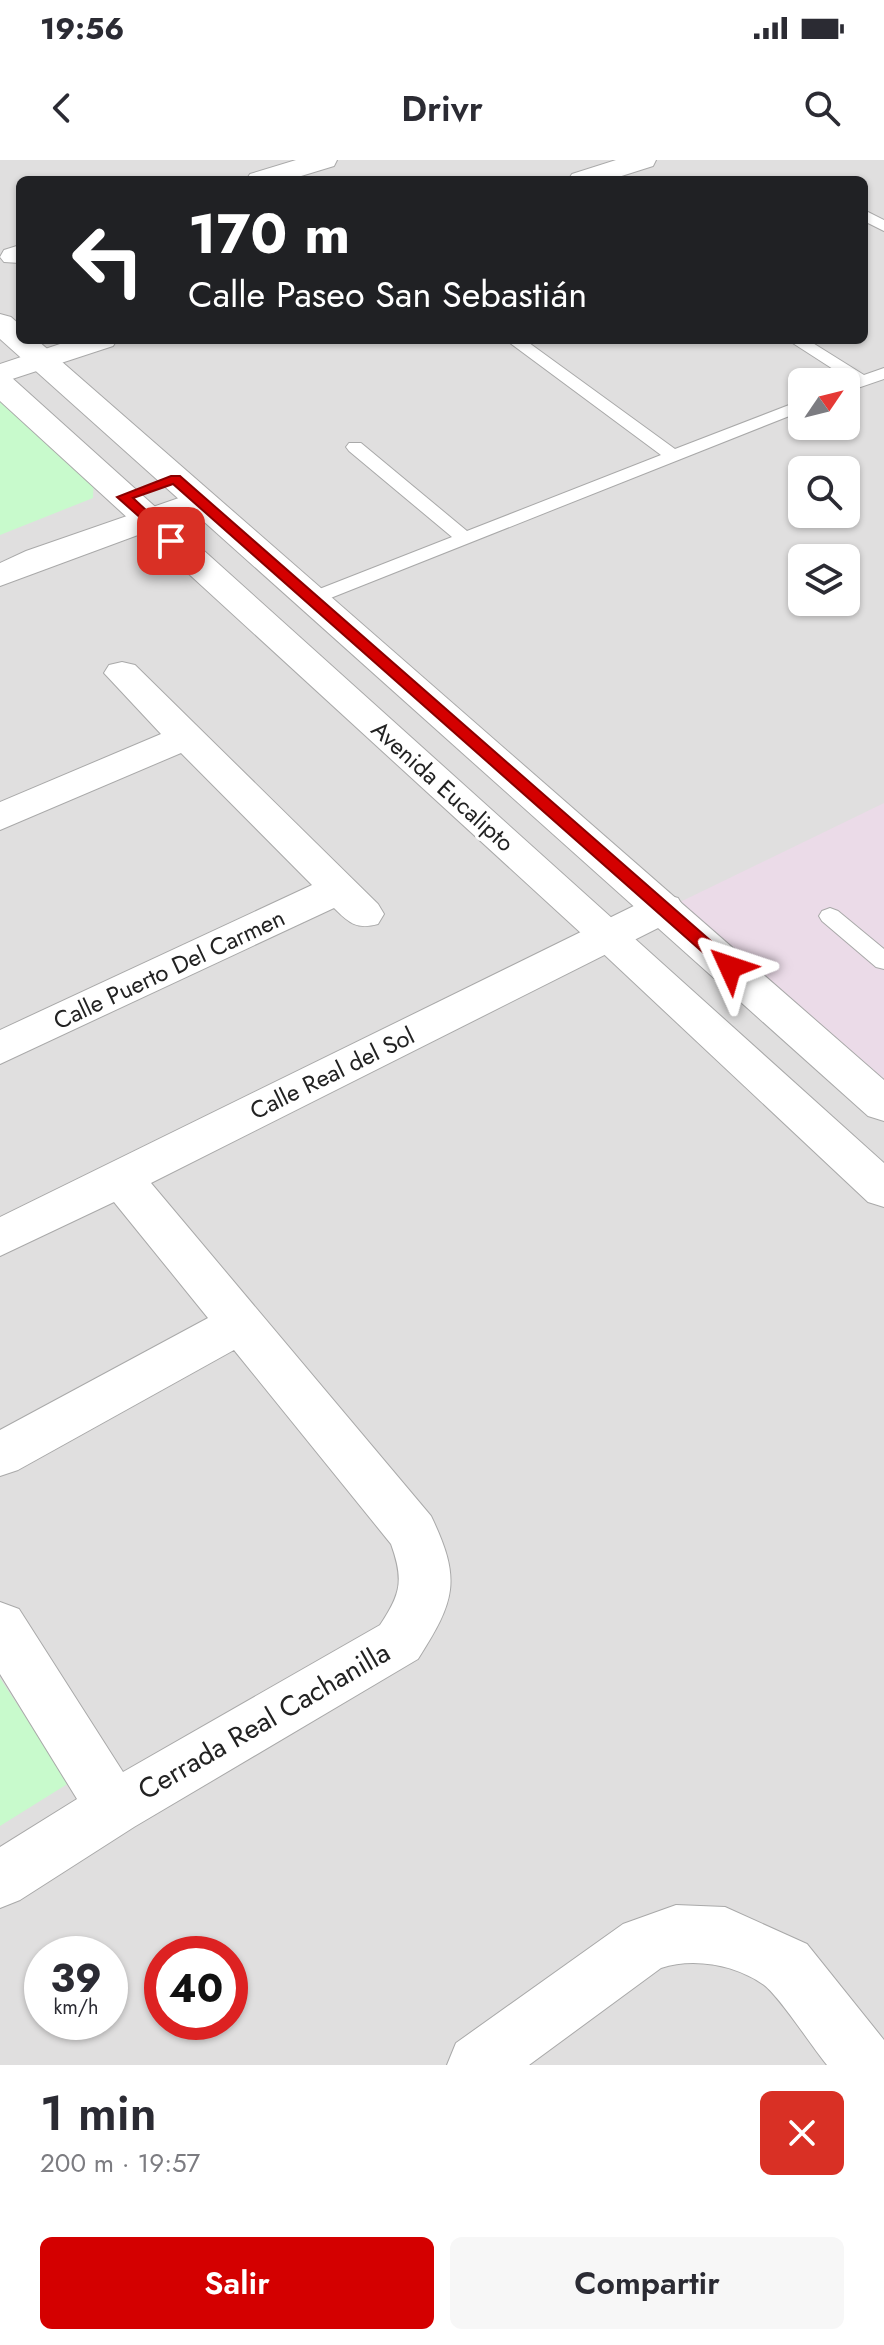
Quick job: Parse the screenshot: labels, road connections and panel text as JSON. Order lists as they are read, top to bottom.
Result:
{
  "streets": {
    "street": [
      "Avenida Eucalipto",
      "Calle Puerto Del Carmen",
      "Calle Real del Sol",
      "Cerrada Real Cachanilla"
    ]
  },
  "crossings": [
    ["Avenida Eucalipto", "Calle Real del Sol"],
    ["Calle Real del Sol", "Cerrada Real Cachanilla"]
  ],
  "north": "top right",
  "page": {
    "status": "19:56",
    "header": "Drivr",
    "turn": ["170 m", "Calle Paseo San Sebastián"],
    "speed": "39 km/h",
    "limit": "40",
    "heading": ["1 min", "200 m · 19:57"],
    "buttons": ["Salir", "Compartir"]
  }
}
